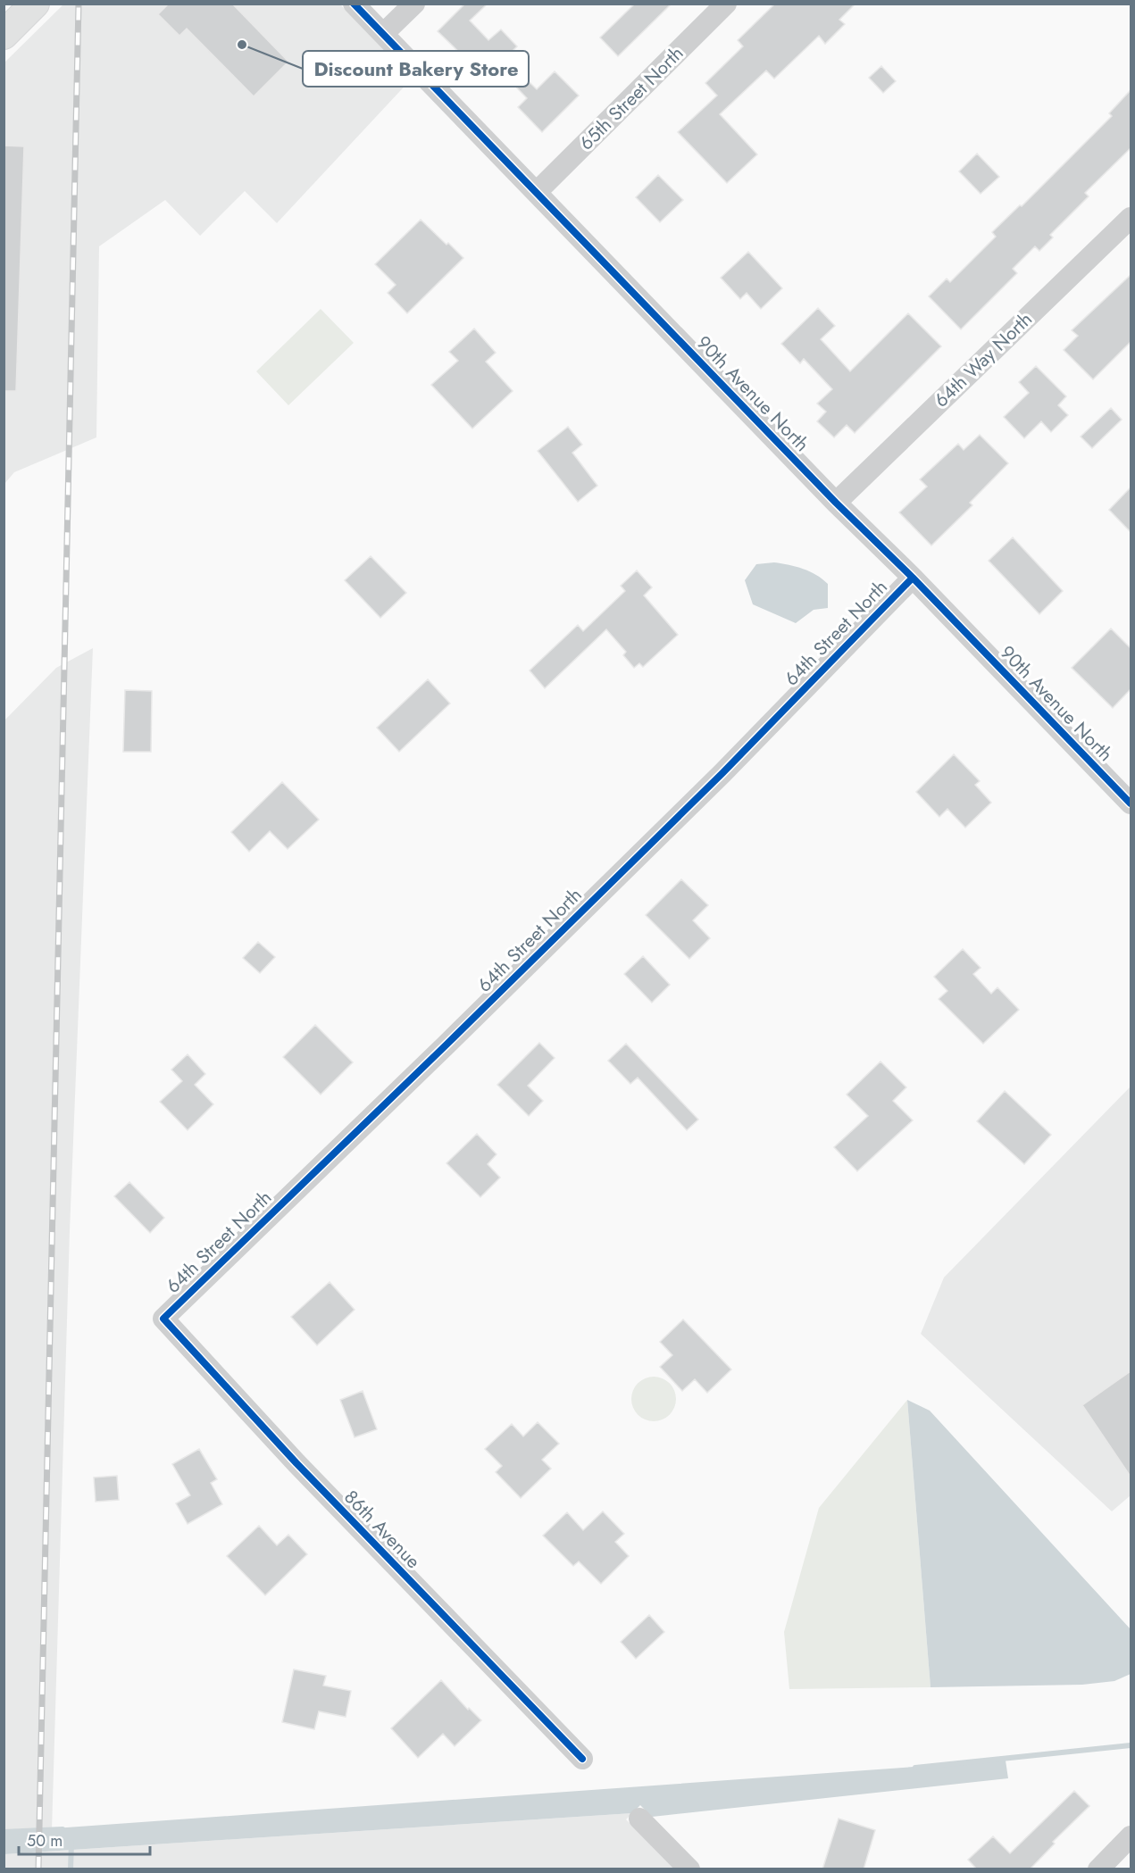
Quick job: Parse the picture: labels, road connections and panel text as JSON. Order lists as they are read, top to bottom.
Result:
{
  "streets": {
    "street": [
      "65th Street North",
      "64th Way North",
      "90th Avenue North",
      "64th Street North",
      "86th Avenue"
    ]
  },
  "crossings": [
    ["65th Street North", "90th Avenue North"],
    ["64th Way North", "90th Avenue North"],
    ["90th Avenue North", "64th Street North"],
    ["64th Street North", "86th Avenue"]
  ],
  "places": ["Discount Bakery Store"],
  "scale_bar": "50 m"
}
